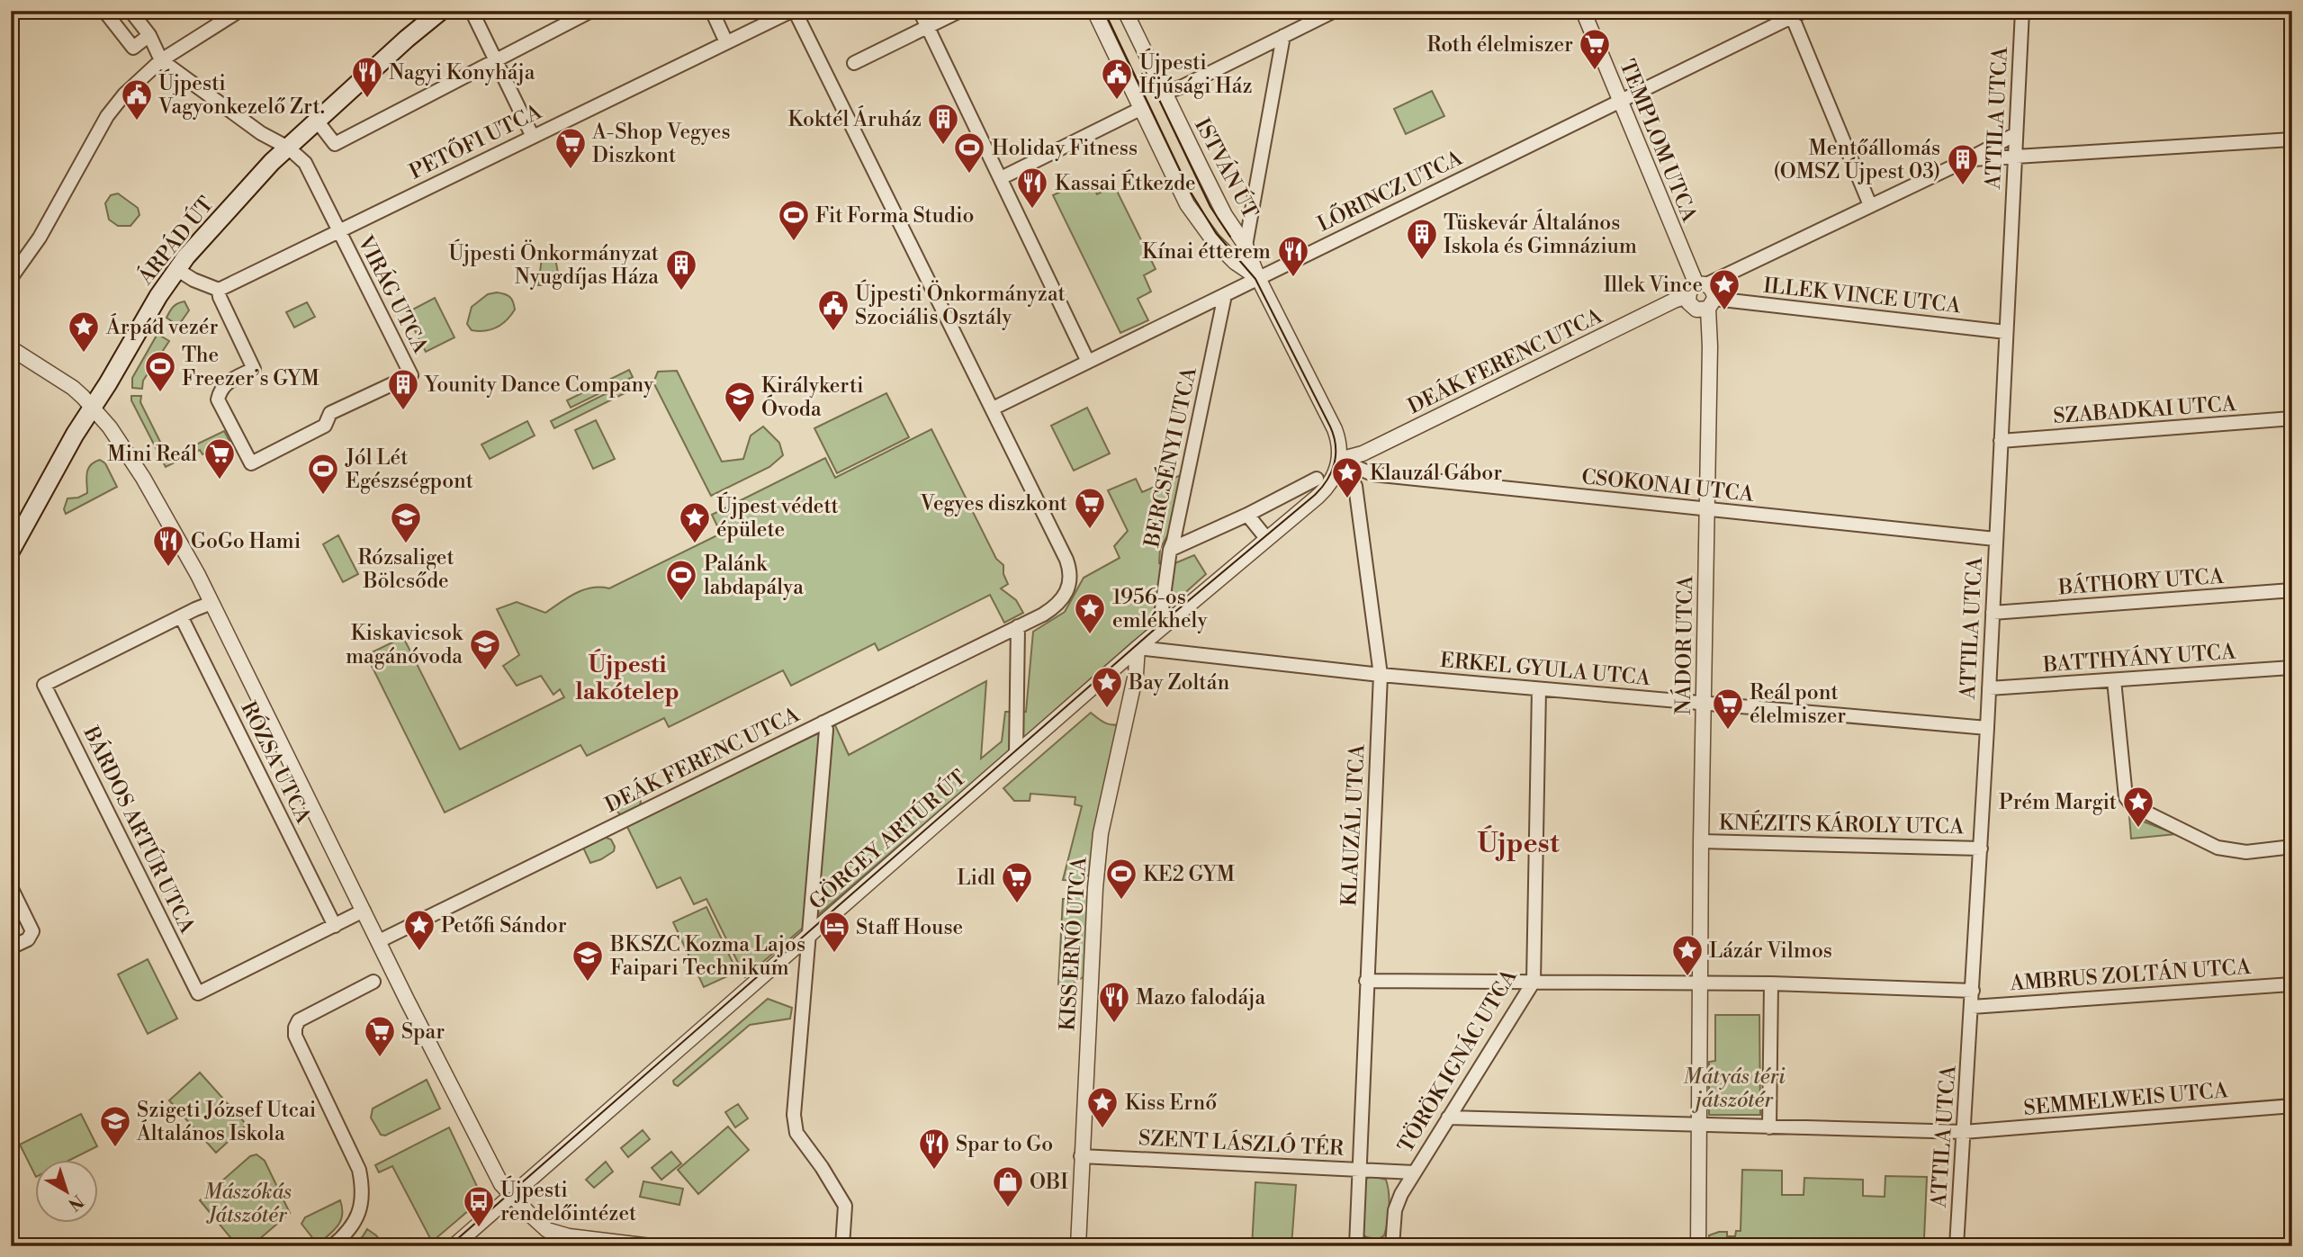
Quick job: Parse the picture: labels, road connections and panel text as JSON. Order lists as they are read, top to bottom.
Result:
{
  "streets": {
    "main road": ["ÁRPÁD ÚT"],
    "street": [
      "ATTILA UTCA",
      "TEMPLOM UTCA",
      "PETŐFI UTCA",
      "ISTVÁN ÚT",
      "LŐRINCZ UTCA",
      "VIRÁG UTCA",
      "ILLEK VINCE UTCA",
      "DEÁK FERENC UTCA",
      "SZABADKAI UTCA",
      "BERCSÉNYI UTCA",
      "CSOKONAI UTCA",
      "BÁTHORY UTCA",
      "NÁDOR UTCA",
      "BATTHYÁNY UTCA",
      "ERKEL GYULA UTCA",
      "RÓZSA UTCA",
      "KNÉZITS KÁROLY UTCA",
      "KLAUZÁL UTCA",
      "BÁRDOS ARTÚR UTCA",
      "GÖRGEY ARTÚR ÚT",
      "KISS ERNŐ UTCA",
      "AMBRUS ZOLTÁN UTCA",
      "TÖRÖK IGNÁC UTCA",
      "SEMMELWEIS UTCA",
      "SZENT LÁSZLÓ TÉR"
    ]
  },
  "crossings": [
    ["ATTILA UTCA", "ILLEK VINCE UTCA"],
    ["ATTILA UTCA", "DEÁK FERENC UTCA"],
    ["ATTILA UTCA", "SZABADKAI UTCA"],
    ["ATTILA UTCA", "CSOKONAI UTCA"],
    ["ATTILA UTCA", "BÁTHORY UTCA"],
    ["ATTILA UTCA", "BATTHYÁNY UTCA"],
    ["ATTILA UTCA", "ERKEL GYULA UTCA"],
    ["ATTILA UTCA", "KNÉZITS KÁROLY UTCA"],
    ["ATTILA UTCA", "AMBRUS ZOLTÁN UTCA"],
    ["ATTILA UTCA", "SEMMELWEIS UTCA"],
    ["TEMPLOM UTCA", "LŐRINCZ UTCA"],
    ["TEMPLOM UTCA", "DEÁK FERENC UTCA"],
    ["TEMPLOM UTCA", "NÁDOR UTCA"],
    ["PETŐFI UTCA", "VIRÁG UTCA"],
    ["PETŐFI UTCA", "DEÁK FERENC UTCA"],
    ["ISTVÁN ÚT", "LŐRINCZ UTCA"],
    ["ISTVÁN ÚT", "DEÁK FERENC UTCA"],
    ["ISTVÁN ÚT", "CSOKONAI UTCA"],
    ["ISTVÁN ÚT", "GÖRGEY ARTÚR ÚT"],
    ["LŐRINCZ UTCA", "DEÁK FERENC UTCA"],
    ["LŐRINCZ UTCA", "BERCSÉNYI UTCA"],
    ["ÁRPÁD ÚT", "VIRÁG UTCA"],
    ["ÁRPÁD ÚT", "RÓZSA UTCA"],
    ["ILLEK VINCE UTCA", "NÁDOR UTCA"],
    ["DEÁK FERENC UTCA", "CSOKONAI UTCA"],
    ["DEÁK FERENC UTCA", "NÁDOR UTCA"],
    ["DEÁK FERENC UTCA", "RÓZSA UTCA"],
    ["DEÁK FERENC UTCA", "GÖRGEY ARTÚR ÚT"],
    ["BERCSÉNYI UTCA", "GÖRGEY ARTÚR ÚT"],
    ["CSOKONAI UTCA", "NÁDOR UTCA"],
    ["CSOKONAI UTCA", "GÖRGEY ARTÚR ÚT"],
    ["NÁDOR UTCA", "ERKEL GYULA UTCA"],
    ["NÁDOR UTCA", "KNÉZITS KÁROLY UTCA"],
    ["NÁDOR UTCA", "SEMMELWEIS UTCA"],
    ["ERKEL GYULA UTCA", "KLAUZÁL UTCA"],
    ["ERKEL GYULA UTCA", "GÖRGEY ARTÚR ÚT"],
    ["ERKEL GYULA UTCA", "KISS ERNŐ UTCA"],
    ["ERKEL GYULA UTCA", "TÖRÖK IGNÁC UTCA"],
    ["RÓZSA UTCA", "BÁRDOS ARTÚR UTCA"],
    ["RÓZSA UTCA", "GÖRGEY ARTÚR ÚT"],
    ["KLAUZÁL UTCA", "TÖRÖK IGNÁC UTCA"],
    ["KLAUZÁL UTCA", "SZENT LÁSZLÓ TÉR"],
    ["GÖRGEY ARTÚR ÚT", "KISS ERNŐ UTCA"],
    ["KISS ERNŐ UTCA", "SZENT LÁSZLÓ TÉR"],
    ["TÖRÖK IGNÁC UTCA", "SEMMELWEIS UTCA"],
    ["TÖRÖK IGNÁC UTCA", "SZENT LÁSZLÓ TÉR"]
  ],
  "districts": ["Újpesti lakótelep", "Újpest"],
  "parks": ["Mátyás téri játszótér", "Mászókás Játszótér"],
  "places": {
    "supermarket": [
      "Roth élelmiszer",
      "A-Shop Vegyes Diszkont",
      "Mini Reál",
      "Vegyes diszkont",
      "Reál pont élelmiszer",
      "Lidl",
      "Spar"
    ],
    "restaurant": [
      "Nagyi Konyhája",
      "Kassai Étkezde",
      "Kínai étterem",
      "GoGo Hami",
      "Mazo falodája",
      "Spar to Go"
    ],
    "public building": ["Újpesti Ifjúsági Ház", "Újpesti Vagyonkezelő Zrt.", "Újpesti Önkormányzat Szociális Osztály"],
    "building": [
      "Koktél Áruház",
      "Mentőállomás (OMSZ Újpest 03)",
      "Tüskevár Általános Iskola és Gimnázium",
      "Újpesti Önkormányzat Nyugdíjas Háza",
      "Younity Dance Company"
    ],
    "sports": [
      "Holiday Fitness",
      "Fit Forma Studio",
      "The Freezer’s GYM",
      "Jól Lét Egészségpont",
      "Palánk labdapálya",
      "KE2 GYM"
    ],
    "place": [
      "Illek Vince",
      "Árpád vezér",
      "Klauzál Gábor",
      "Újpest védett épülete",
      "1956-os emlékhely",
      "Bay Zoltán",
      "Prém Margit",
      "Petőfi Sándor",
      "Lázár Vilmos",
      "Kiss Ernő"
    ],
    "school or university": [
      "Királykerti Óvoda",
      "Rózsaliget Bölcsőde",
      "Kiskavicsok magánóvoda",
      "BKSZC Kozma Lajos Faipari Technikum",
      "Szigeti József Utcai Általános Iskola"
    ],
    "hotel": ["Staff House"],
    "shop": ["OBI"],
    "bus stop": ["Újpesti rendelőintézet"]
  },
  "north": "bottom right"
}
